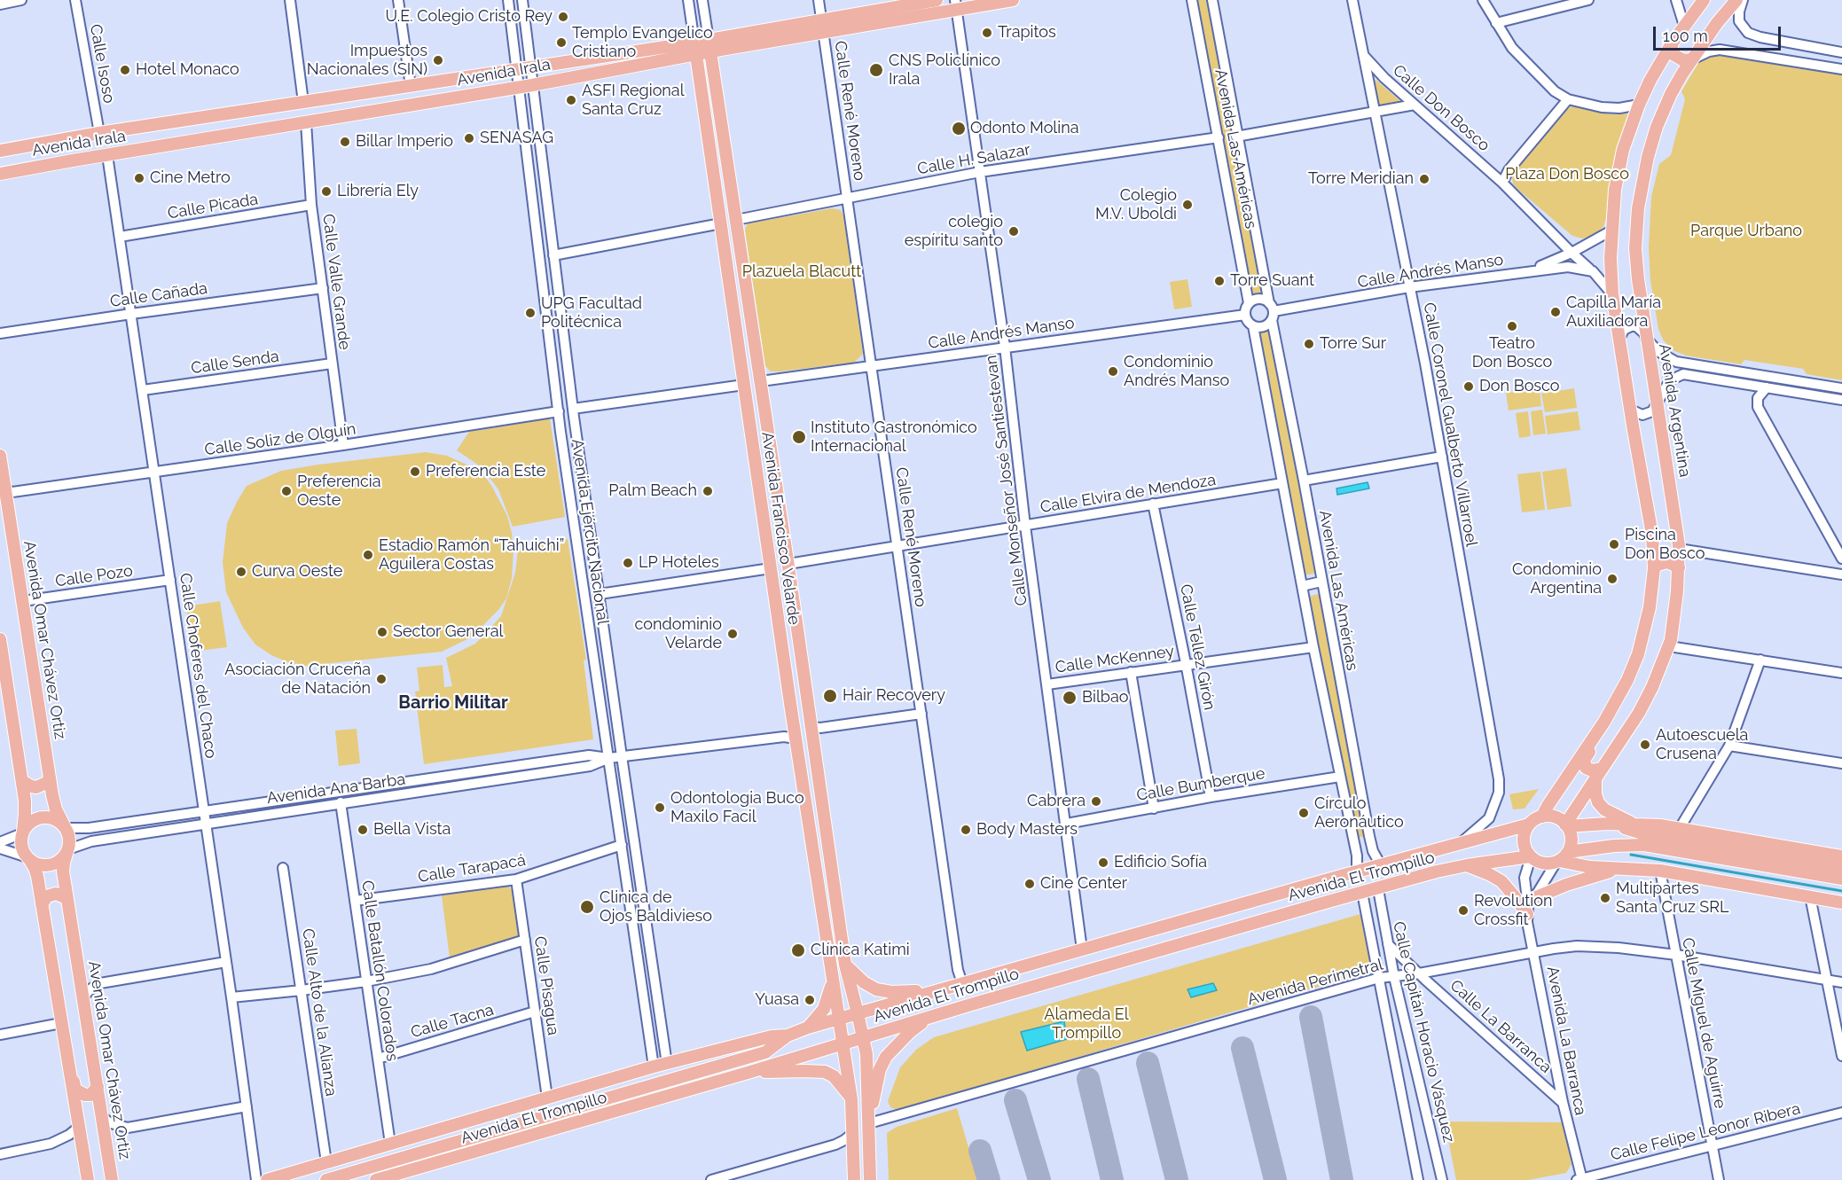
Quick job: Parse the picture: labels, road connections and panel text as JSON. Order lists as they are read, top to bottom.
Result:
{
  "streets": {
    "main road": [
      "Avenida Irala",
      "Avenida Argentina",
      "Avenida Francisco Velarde",
      "Avenida Omar Chávez Ortiz",
      "Avenida El Trompillo"
    ],
    "street": [
      "Calle Isoso",
      "Calle Don Bosco",
      "Calle René Moreno",
      "Avenida Las Américas",
      "Calle H. Salazar",
      "Calle Picada",
      "Calle Andrés Manso",
      "Calle Valle Grande",
      "Calle Cañada",
      "Calle Senda",
      "Calle Coronel Gualberto Villarroel",
      "Calle Soliz de Olguín",
      "Calle Monseñor José Santiestevan",
      "Calle Elvira de Mendoza",
      "Avenida Ejército Nacional",
      "Calle Pozo",
      "Calle Téllez Girón",
      "Calle McKenney",
      "Calle Choferes del Chaco",
      "Calle Bumberque",
      "Avenida Ana Barba",
      "Calle Tarapacá",
      "Calle Batallón Colorados",
      "Avenida Perimetral",
      "Calle Pisagua",
      "Calle Alto de la Alianza",
      "Calle Tacna",
      "Calle Miguel de Aguirre",
      "Calle La Barranca",
      "Calle Capitán Horacio Vásquez",
      "Avenida La Barranca",
      "Calle Felipe Leonor Ribera"
    ]
  },
  "crossings": [
    ["Calle Isoso", "Avenida Irala"],
    ["Avenida Irala", "Calle René Moreno"],
    ["Avenida Irala", "Calle Valle Grande"],
    ["Avenida Irala", "Calle Monseñor José Santiestevan"],
    ["Avenida Irala", "Avenida Francisco Velarde"],
    ["Avenida Irala", "Avenida Ejército Nacional"],
    ["Avenida Irala", "Calle Choferes del Chaco"],
    ["Calle Don Bosco", "Calle Andrés Manso"],
    ["Calle Don Bosco", "Calle Coronel Gualberto Villarroel"],
    ["Calle René Moreno", "Calle H. Salazar"],
    ["Calle René Moreno", "Calle Andrés Manso"],
    ["Calle René Moreno", "Calle Elvira de Mendoza"],
    ["Calle René Moreno", "Avenida El Trompillo"],
    ["Avenida Las Américas", "Calle H. Salazar"],
    ["Avenida Las Américas", "Calle Andrés Manso"],
    ["Avenida Las Américas", "Calle Elvira de Mendoza"],
    ["Avenida Las Américas", "Calle McKenney"],
    ["Avenida Las Américas", "Calle Bumberque"],
    ["Avenida Las Américas", "Avenida El Trompillo"],
    ["Calle H. Salazar", "Calle Monseñor José Santiestevan"],
    ["Calle H. Salazar", "Avenida Francisco Velarde"],
    ["Calle Picada", "Calle Valle Grande"],
    ["Calle Picada", "Calle Choferes del Chaco"],
    ["Calle Andrés Manso", "Calle Coronel Gualberto Villarroel"],
    ["Calle Andrés Manso", "Calle Monseñor José Santiestevan"],
    ["Calle Andrés Manso", "Avenida Francisco Velarde"],
    ["Calle Valle Grande", "Calle Cañada"],
    ["Calle Valle Grande", "Calle Senda"],
    ["Calle Valle Grande", "Calle Soliz de Olguín"],
    ["Calle Cañada", "Calle Choferes del Chaco"],
    ["Calle Senda", "Calle Choferes del Chaco"],
    ["Avenida Argentina", "Avenida El Trompillo"],
    ["Avenida Argentina", "Avenida La Barranca"],
    ["Calle Coronel Gualberto Villarroel", "Avenida El Trompillo"],
    ["Calle Soliz de Olguín", "Avenida Ejército Nacional"],
    ["Calle Soliz de Olguín", "Avenida Omar Chávez Ortiz"],
    ["Calle Soliz de Olguín", "Calle Choferes del Chaco"],
    ["Calle Monseñor José Santiestevan", "Calle Elvira de Mendoza"],
    ["Calle Monseñor José Santiestevan", "Calle McKenney"],
    ["Calle Monseñor José Santiestevan", "Calle Bumberque"],
    ["Calle Monseñor José Santiestevan", "Avenida El Trompillo"],
    ["Calle Elvira de Mendoza", "Avenida Francisco Velarde"],
    ["Calle Elvira de Mendoza", "Calle Téllez Girón"],
    ["Avenida Francisco Velarde", "Avenida Ana Barba"],
    ["Avenida Francisco Velarde", "Avenida El Trompillo"],
    ["Avenida Francisco Velarde", "Avenida Perimetral"],
    ["Avenida Ejército Nacional", "Avenida Ana Barba"],
    ["Avenida Ejército Nacional", "Calle Tarapacá"],
    ["Avenida Ejército Nacional", "Avenida El Trompillo"],
    ["Calle Pozo", "Avenida Omar Chávez Ortiz"],
    ["Calle Pozo", "Calle Choferes del Chaco"],
    ["Avenida Omar Chávez Ortiz", "Avenida Ana Barba"],
    ["Calle Téllez Girón", "Calle McKenney"],
    ["Calle Téllez Girón", "Calle Bumberque"],
    ["Calle Choferes del Chaco", "Avenida Ana Barba"],
    ["Avenida Ana Barba", "Calle Batallón Colorados"],
    ["Calle Tarapacá", "Calle Batallón Colorados"],
    ["Calle Tarapacá", "Calle Pisagua"],
    ["Avenida El Trompillo", "Calle Batallón Colorados"],
    ["Avenida El Trompillo", "Calle Pisagua"],
    ["Avenida El Trompillo", "Calle Alto de la Alianza"],
    ["Avenida El Trompillo", "Calle Capitán Horacio Vásquez"],
    ["Avenida El Trompillo", "Avenida La Barranca"],
    ["Calle Batallón Colorados", "Calle Tacna"],
    ["Avenida Perimetral", "Calle Miguel de Aguirre"],
    ["Avenida Perimetral", "Calle La Barranca"],
    ["Avenida Perimetral", "Calle Capitán Horacio Vásquez"],
    ["Avenida Perimetral", "Avenida La Barranca"],
    ["Calle Pisagua", "Calle Tacna"],
    ["Calle Miguel de Aguirre", "Calle Felipe Leonor Ribera"],
    ["Calle La Barranca", "Calle Capitán Horacio Vásquez"],
    ["Calle La Barranca", "Avenida La Barranca"],
    ["Avenida La Barranca", "Calle Felipe Leonor Ribera"]
  ],
  "districts": ["Barrio Militar"],
  "parks": [
    "Plaza Don Bosco",
    "Parque Urbano",
    "Plazuela Blacutt",
    "Alameda El Trompillo"
  ],
  "places": [
    "U.E. Colegio Cristo Rey",
    "Trapitos",
    "Templo Evangelico Cristiano",
    "Impuestos Nacionales (SIN)",
    "Hotel Monaco",
    "CNS Policlínico Irala",
    "ASFI Regional Santa Cruz",
    "Odonto Molina",
    "SENASAG",
    "Billar Imperio",
    "Cine Metro",
    "Torre Meridian",
    "Librería Ely",
    "Colegio M.V. Uboldi",
    "colegio espíritu santo",
    "Torre Suant",
    "Capilla María Auxiliadora",
    "UPG Facultad Politécnica",
    "Teatro Don Bosco",
    "Torre Sur",
    "Condominio Andrés Manso",
    "Don Bosco",
    "Instituto Gastronómico Internacional",
    "Preferencia Este",
    "Preferencia Oeste",
    "Palm Beach",
    "Piscina Don Bosco",
    "Estadio Ramón “Tahuichi” Aguilera Costas",
    "LP Hoteles",
    "Curva Oeste",
    "Condominio Argentina",
    "Sector General",
    "condominio Velarde",
    "Asociación Cruceña de Natación",
    "Hair Recovery",
    "Bilbao",
    "Autoescuela Crusena",
    "Cabrera",
    "Odontologia Buco Maxilo Facil",
    "Círculo Aeronáutico",
    "Bella Vista",
    "Body Masters",
    "Edificio Sofía",
    "Cine Center",
    "Multipartes Santa Cruz SRL",
    "Clinica de Ojos Baldivieso",
    "Revolution Crossfit",
    "Clínica Katimi",
    "Yuasa"
  ],
  "scale_bar": "100 m"
}
